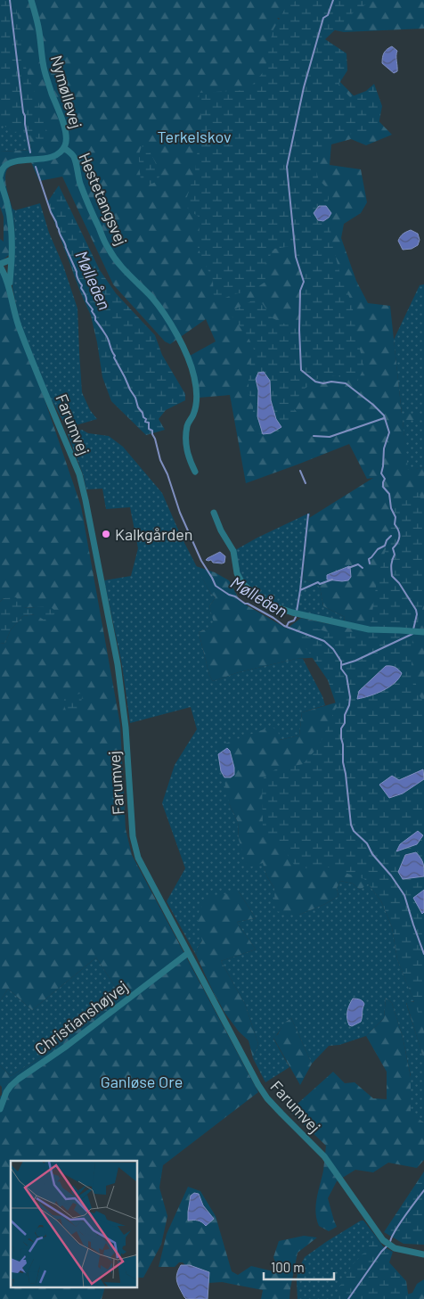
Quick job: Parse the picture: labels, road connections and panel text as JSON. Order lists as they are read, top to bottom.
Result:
{
  "streets": {
    "street": [
      "Nymøllevej",
      "Hestetangsvej",
      "Farumvej",
      "Christianshøjvej"
    ]
  },
  "crossings": [
    ["Nymøllevej", "Hestetangsvej"],
    ["Farumvej", "Christianshøjvej"]
  ],
  "water": ["Mølleåen"],
  "parks": ["Terkelskov", "Ganløse Ore"],
  "places": ["Kalkgården"],
  "scale_bar": "100 m"
}
